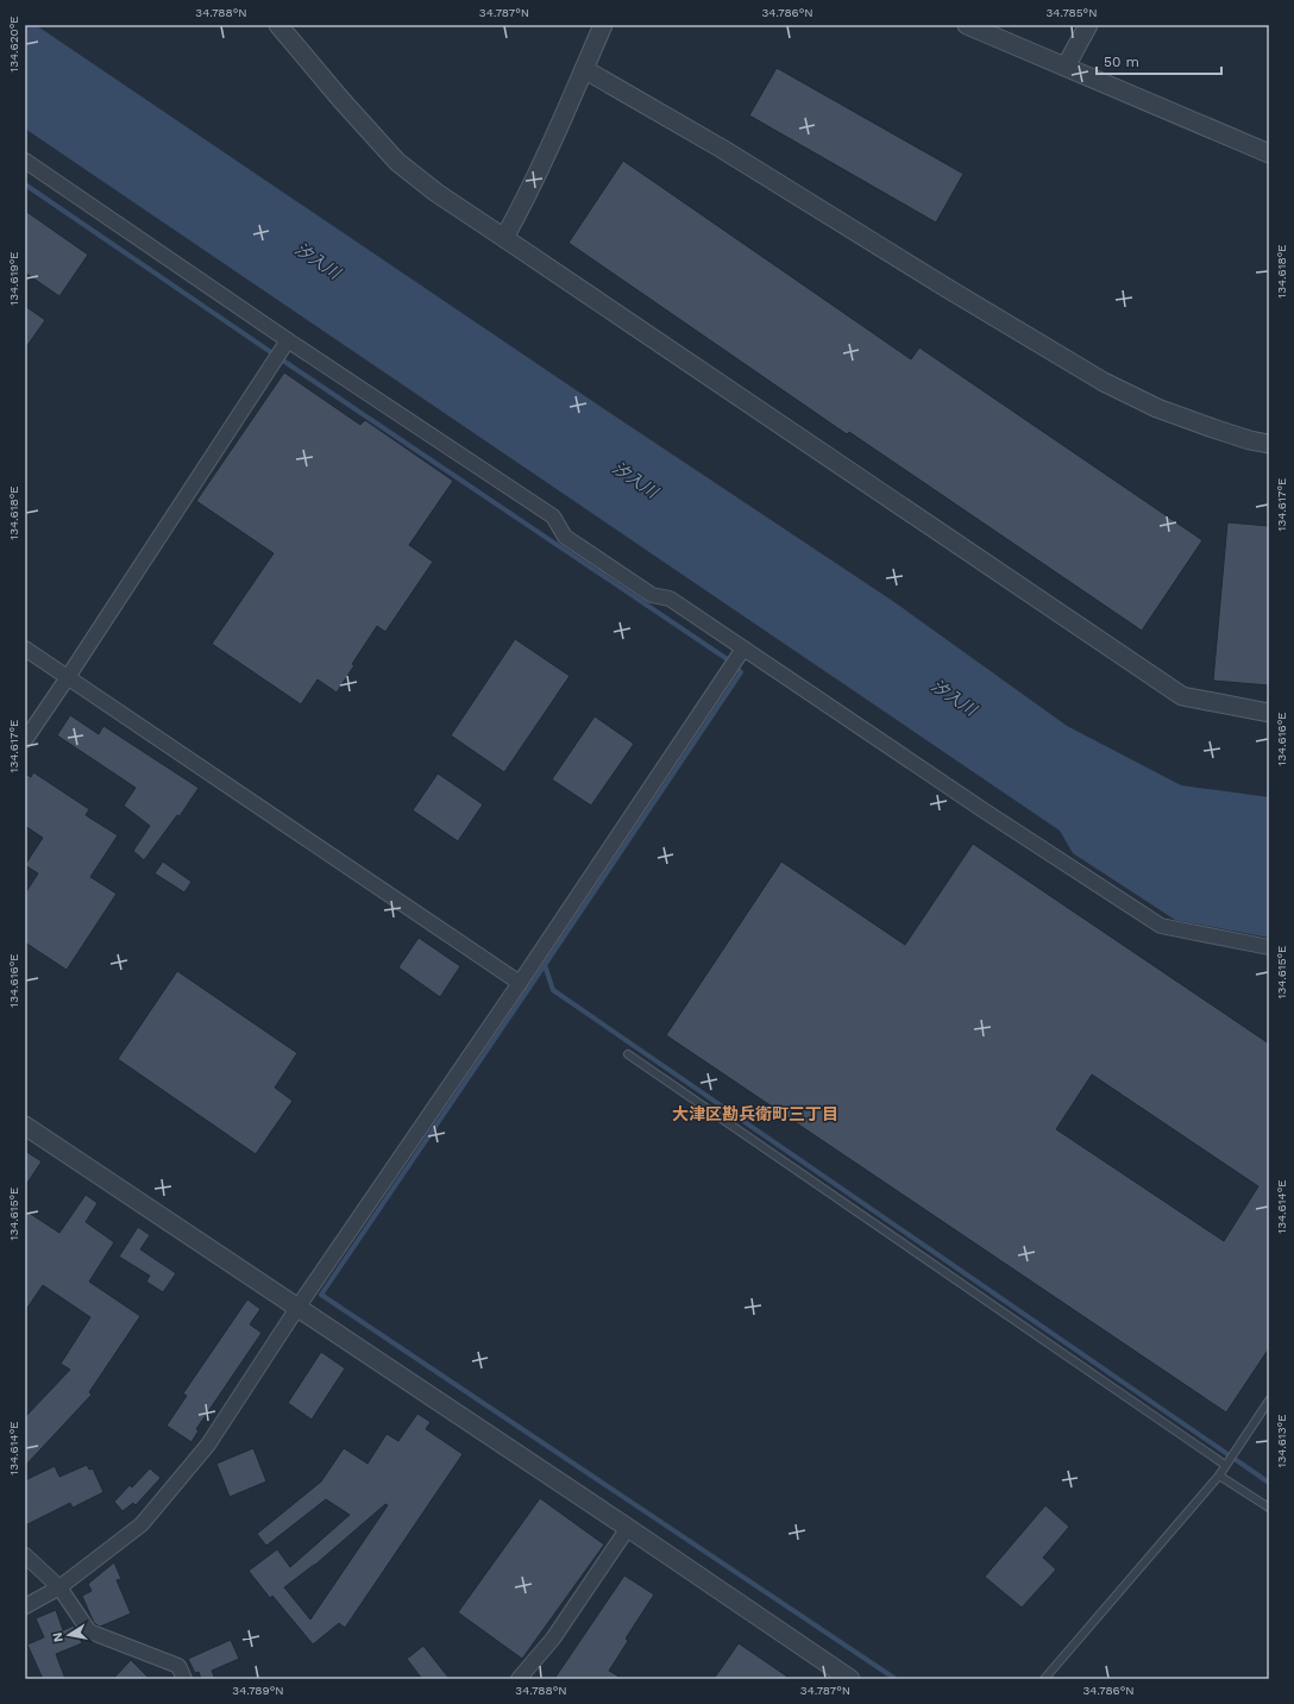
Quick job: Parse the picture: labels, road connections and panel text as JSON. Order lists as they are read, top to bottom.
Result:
{
  "districts": ["大津区勘兵衛町三丁目"],
  "water": ["汐入川"],
  "scale_bar": "50 m",
  "north": "left",
  "coordinates": [
    "34.788°N",
    "34.787°N",
    "34.786°N",
    "34.785°N",
    "134.620°E",
    "134.618°E",
    "134.619°E",
    "134.617°E",
    "134.616°E",
    "134.615°E",
    "134.614°E",
    "134.613°E",
    "34.789°N"
  ]
}
